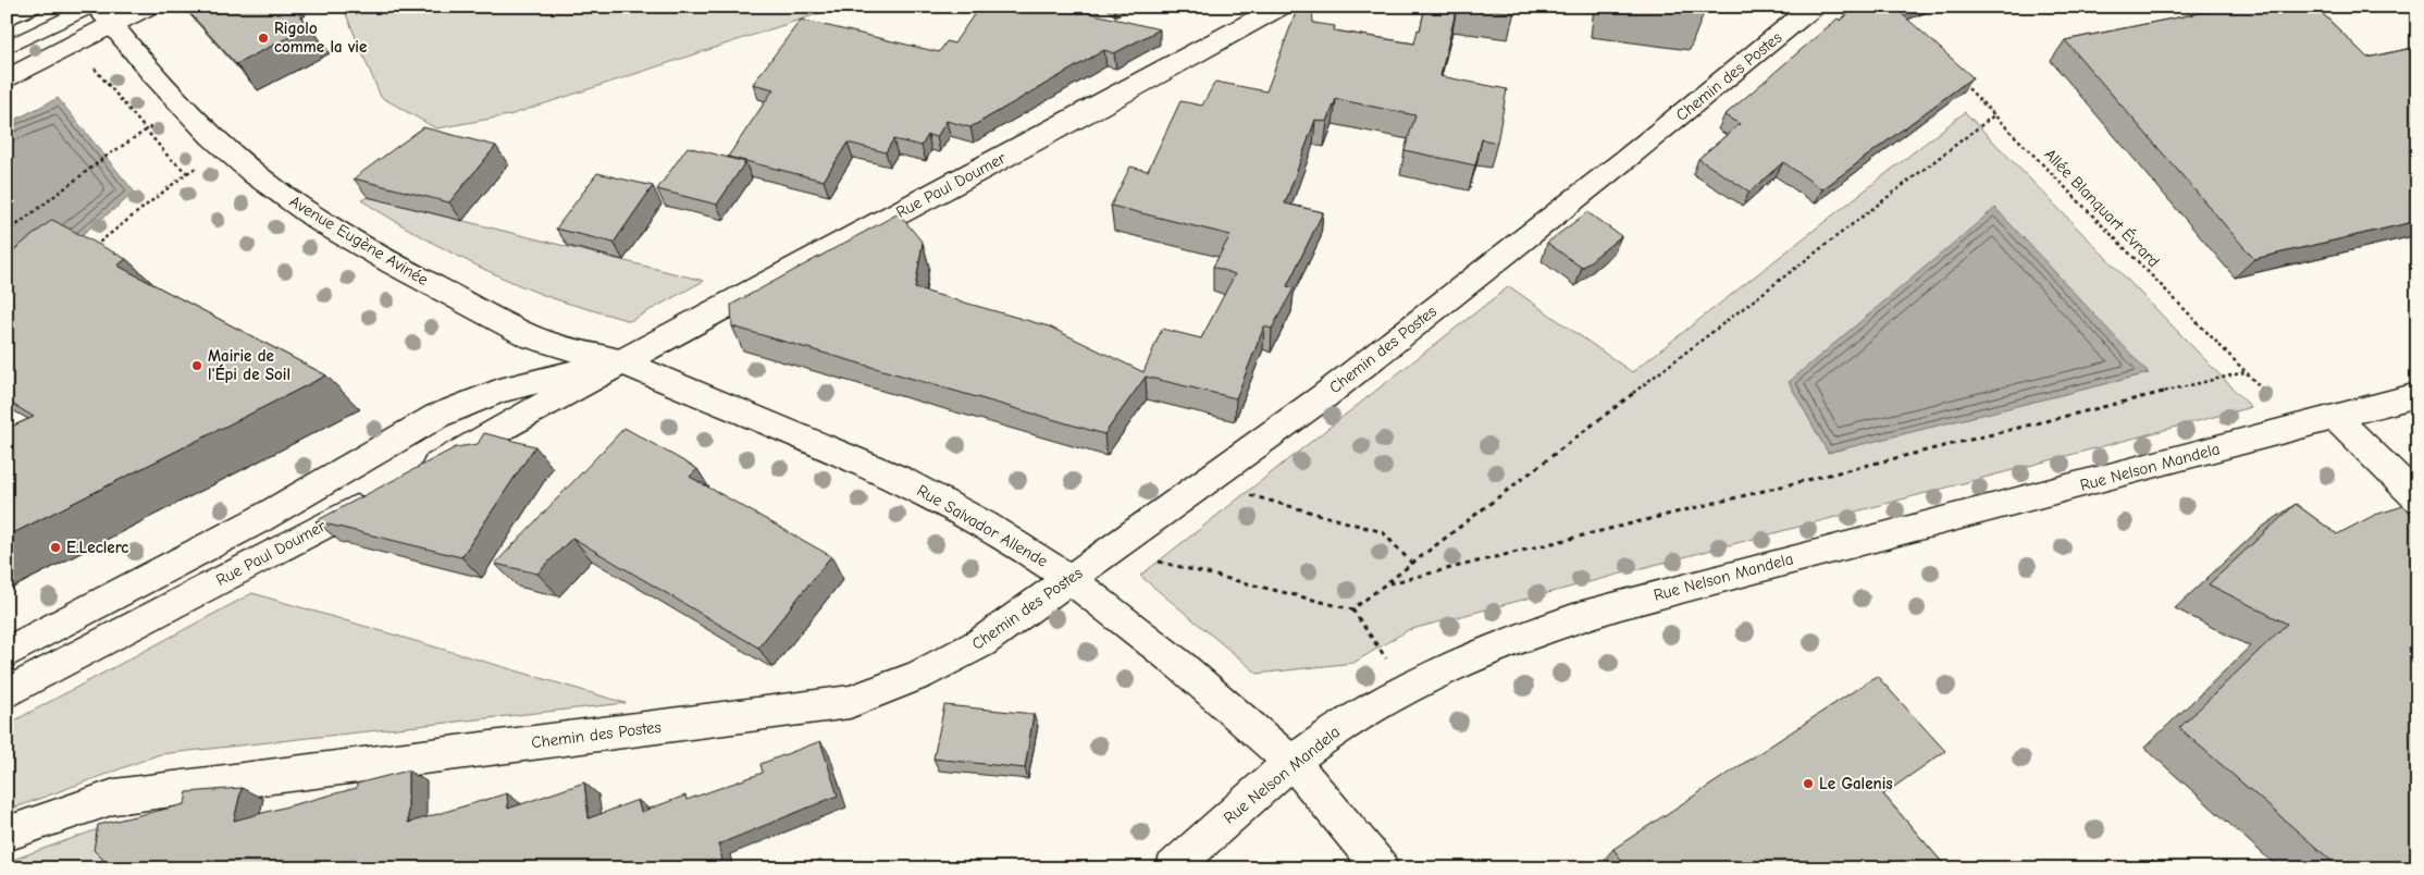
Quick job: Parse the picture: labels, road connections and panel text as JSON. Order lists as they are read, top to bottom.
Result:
{
  "streets": {
    "street": [
      "Chemin des Postes",
      "Rue Paul Doumer",
      "Avenue Eugène Avinée",
      "Rue Nelson Mandela",
      "Rue Salvador Allende"
    ],
    "path": ["Allée Blanquart Évrard"]
  },
  "crossings": [
    ["Chemin des Postes", "Rue Salvador Allende"],
    ["Rue Paul Doumer", "Avenue Eugène Avinée"],
    ["Rue Paul Doumer", "Rue Salvador Allende"],
    ["Allée Blanquart Évrard", "Rue Nelson Mandela"],
    ["Avenue Eugène Avinée", "Rue Salvador Allende"],
    ["Rue Nelson Mandela", "Rue Salvador Allende"]
  ],
  "places": [
    "Rigolo comme la vie",
    "Mairie de l'Épi de Soil",
    "E.Leclerc",
    "Le Galenis"
  ]
}
